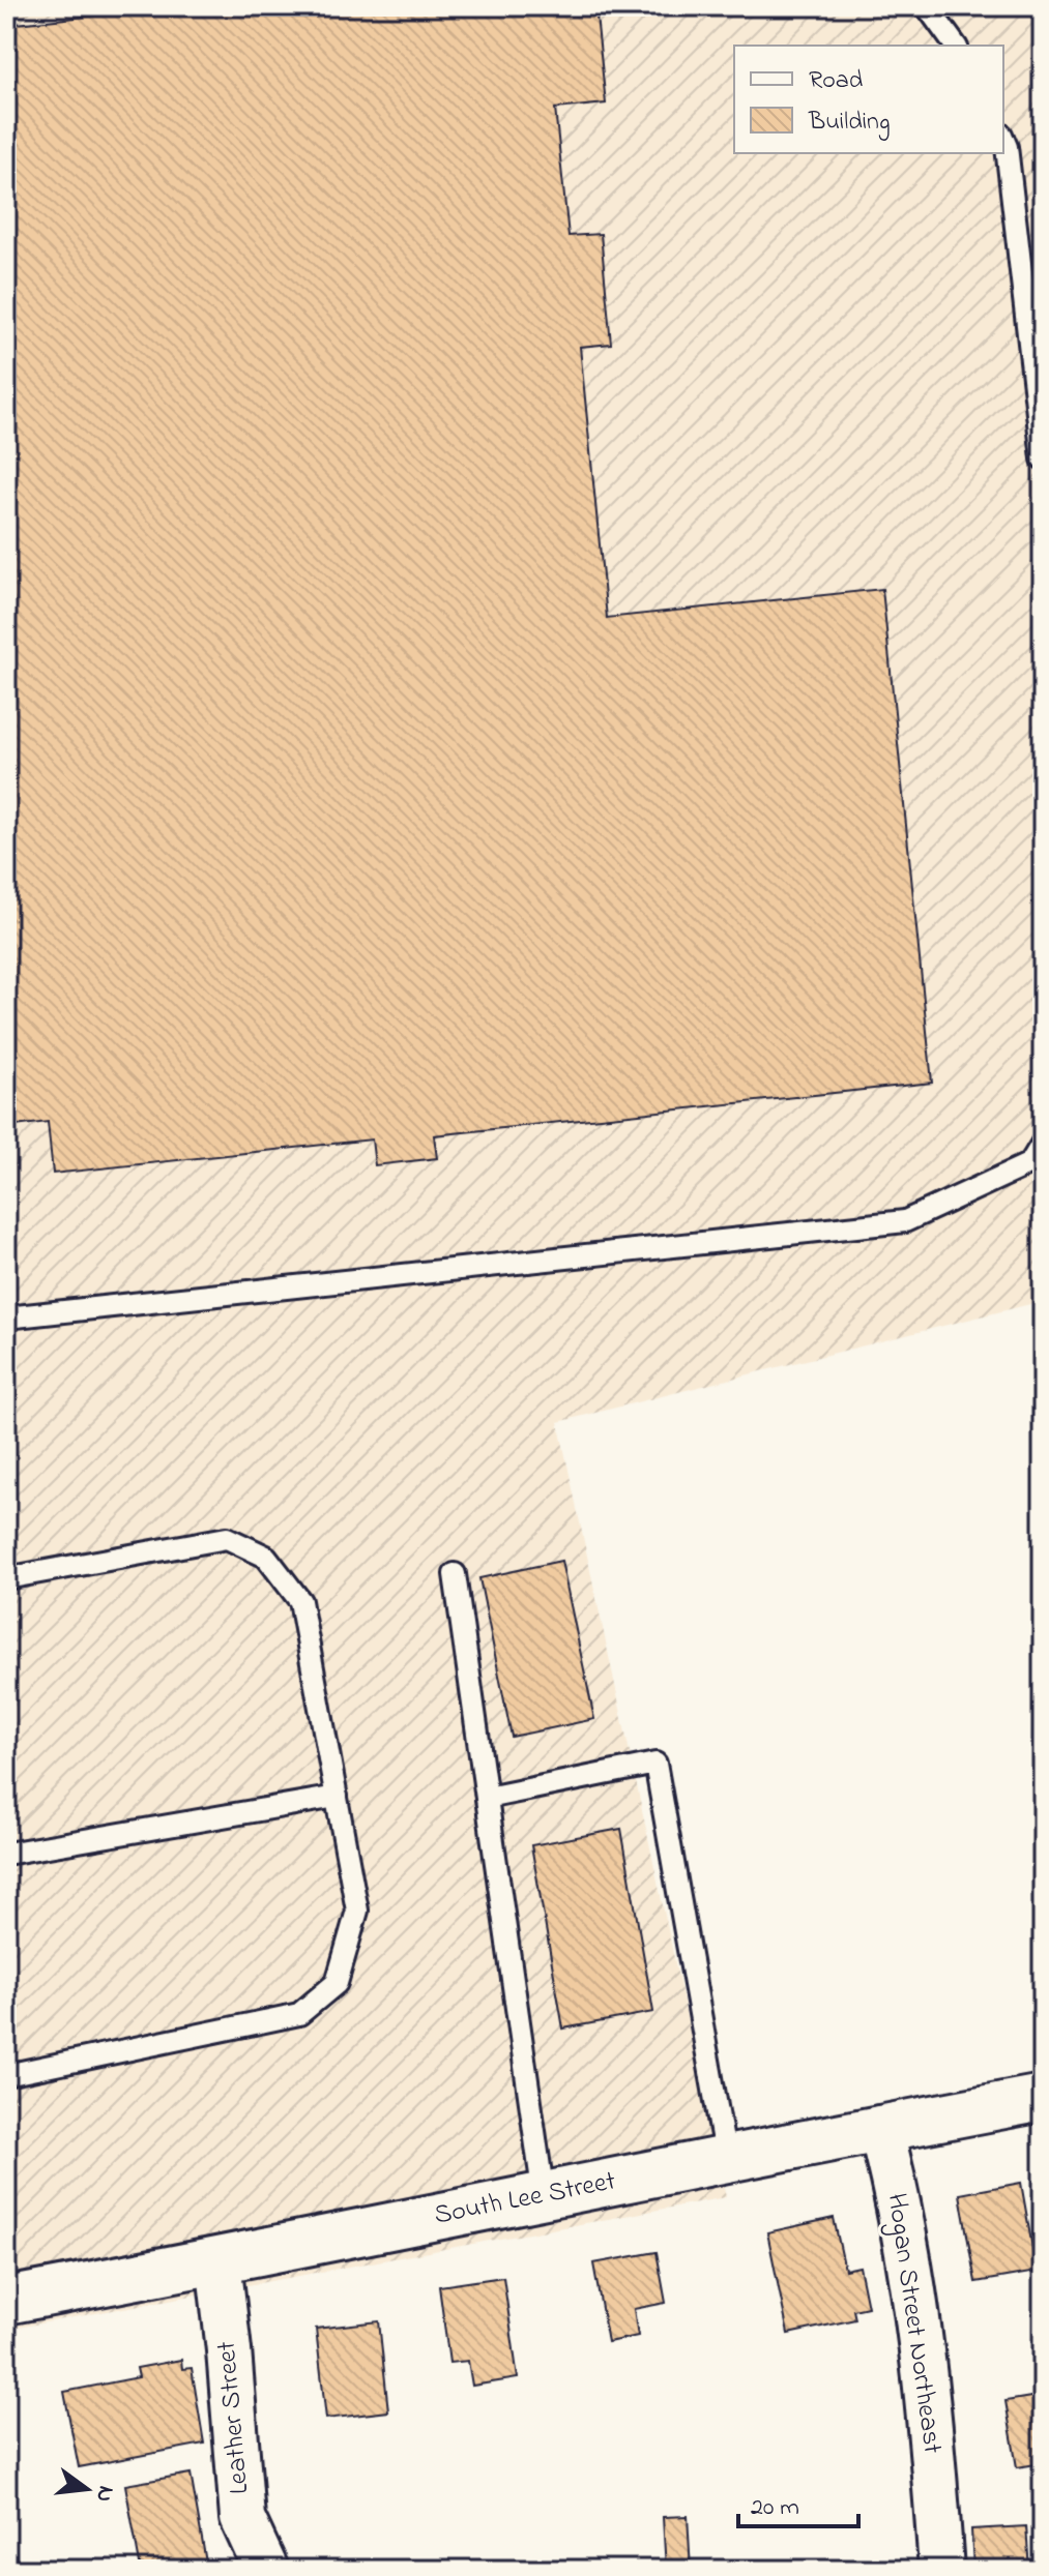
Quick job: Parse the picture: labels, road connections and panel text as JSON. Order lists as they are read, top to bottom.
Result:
{
  "streets": {
    "street": ["South Lee Street", "Hogan Street Northeast", "Leather Street"]
  },
  "crossings": [
    ["South Lee Street", "Hogan Street Northeast"],
    ["South Lee Street", "Leather Street"]
  ],
  "legend": ["Road", "Building"],
  "scale_bar": "20 m",
  "north": "right"
}
